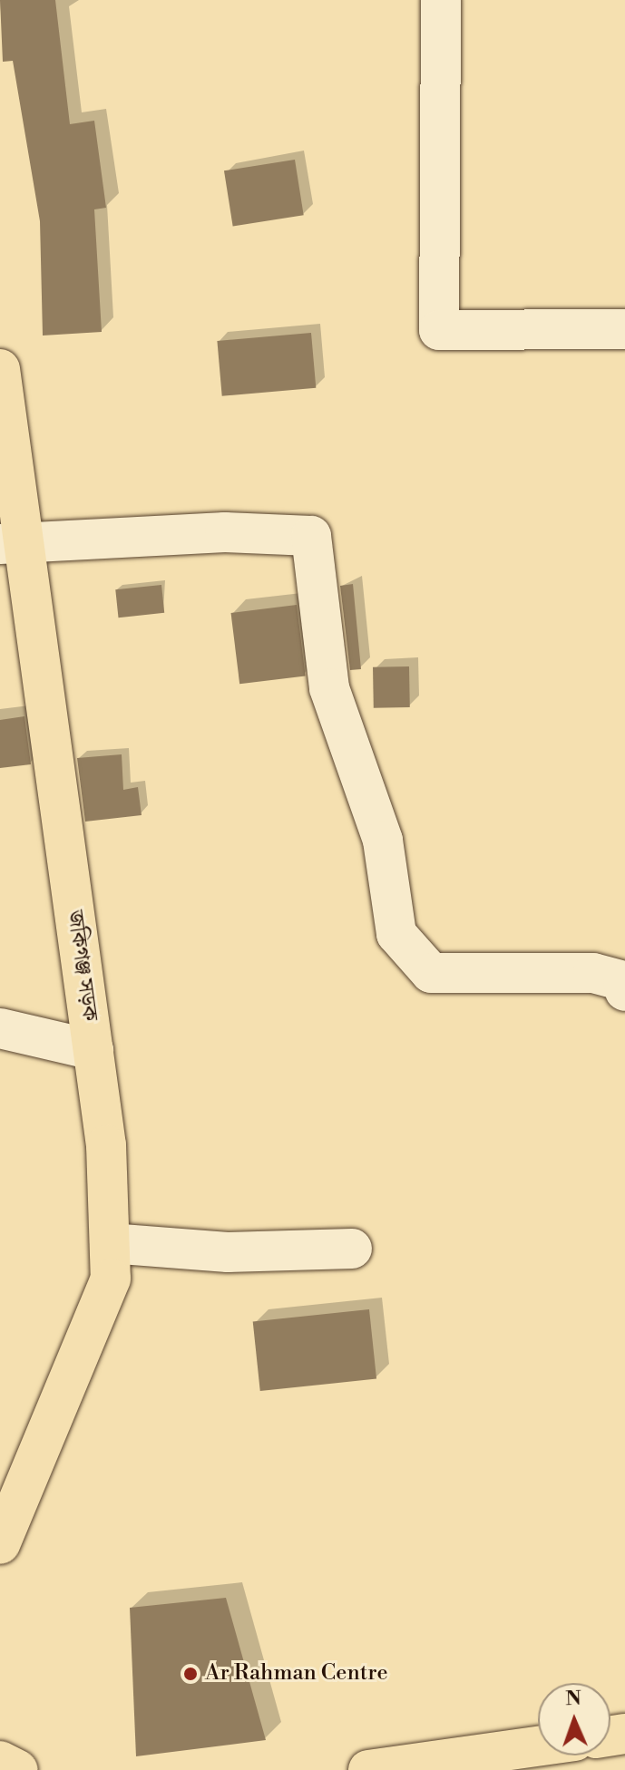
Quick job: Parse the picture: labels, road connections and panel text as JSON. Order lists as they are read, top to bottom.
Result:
{
  "streets": {
    "main road": ["জকিগঞ্জ সড়ক"]
  },
  "places": ["Ar Rahman Centre"],
  "north": "top"
}
